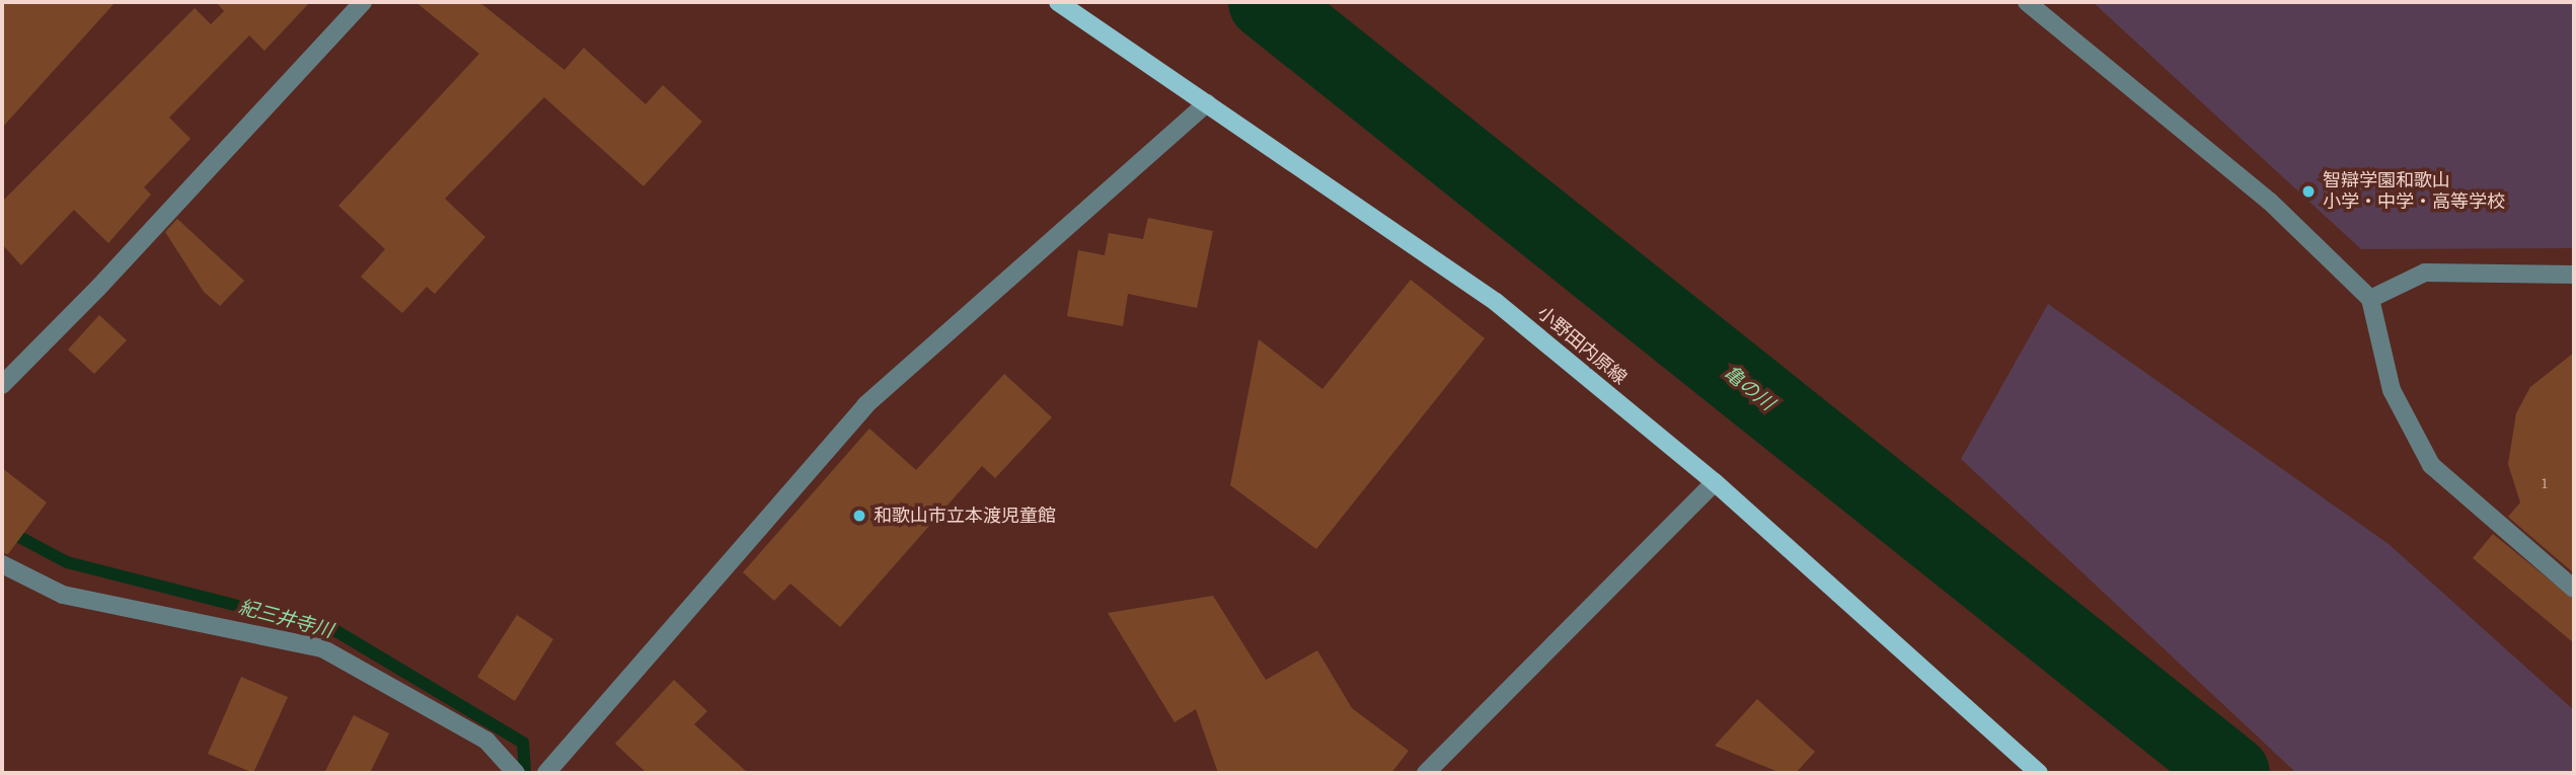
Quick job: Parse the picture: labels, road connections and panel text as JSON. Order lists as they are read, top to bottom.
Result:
{
  "streets": {
    "main road": ["小野田内原線"]
  },
  "water": ["亀の川", "紀三井寺川"],
  "places": ["智辯学園和歌山 小学・中学・高等学校", "和歌山市立本渡児童館"],
  "house_numbers": ["1"]
}
